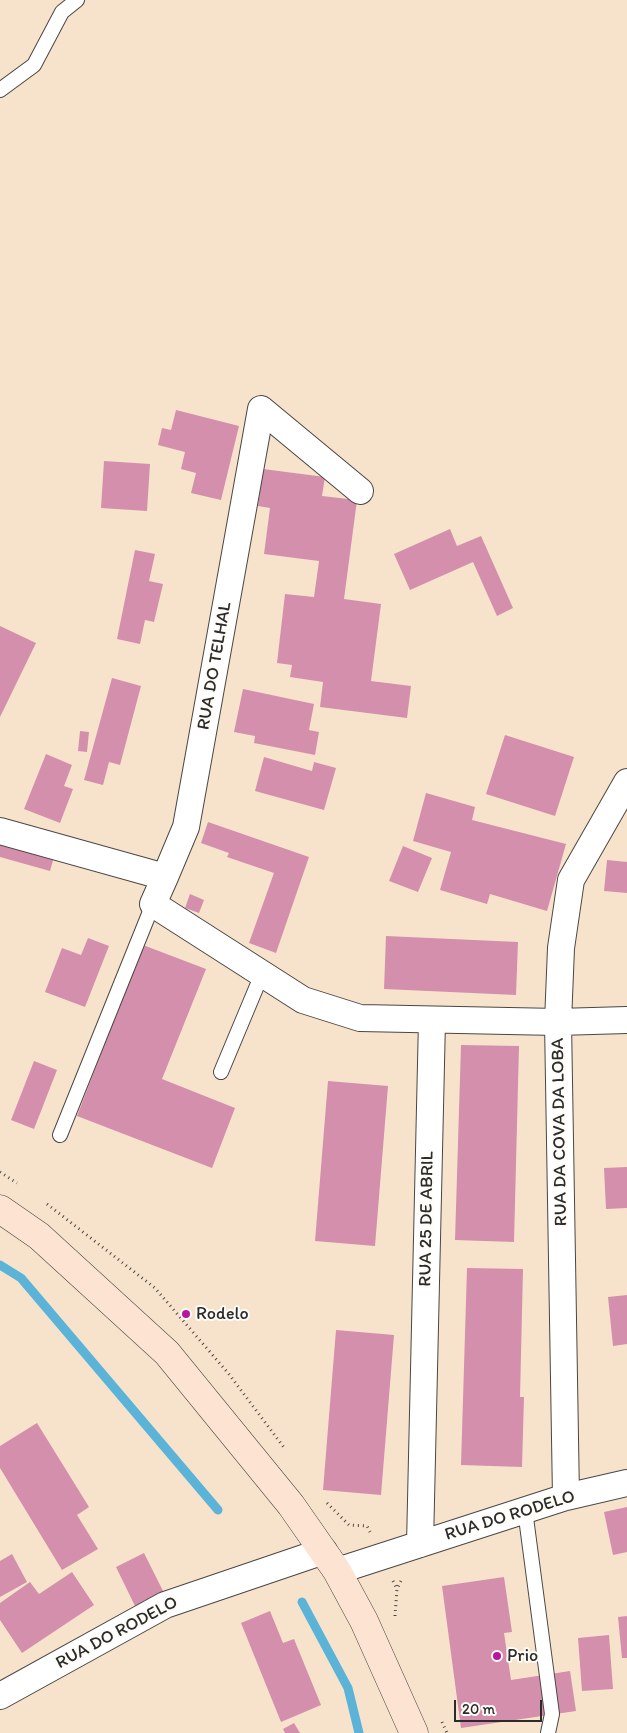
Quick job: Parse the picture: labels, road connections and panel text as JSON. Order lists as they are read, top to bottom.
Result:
{
  "streets": {
    "street": [
      "RUA DO TELHAL",
      "RUA DA COVA DA LOBA",
      "RUA 25 DE ABRIL",
      "RUA DO RODELO"
    ]
  },
  "crossings": [
    ["RUA DA COVA DA LOBA", "RUA DO RODELO"],
    ["RUA 25 DE ABRIL", "RUA DO RODELO"]
  ],
  "places": ["Rodelo", "Prio"],
  "scale_bar": "20 m"
}
